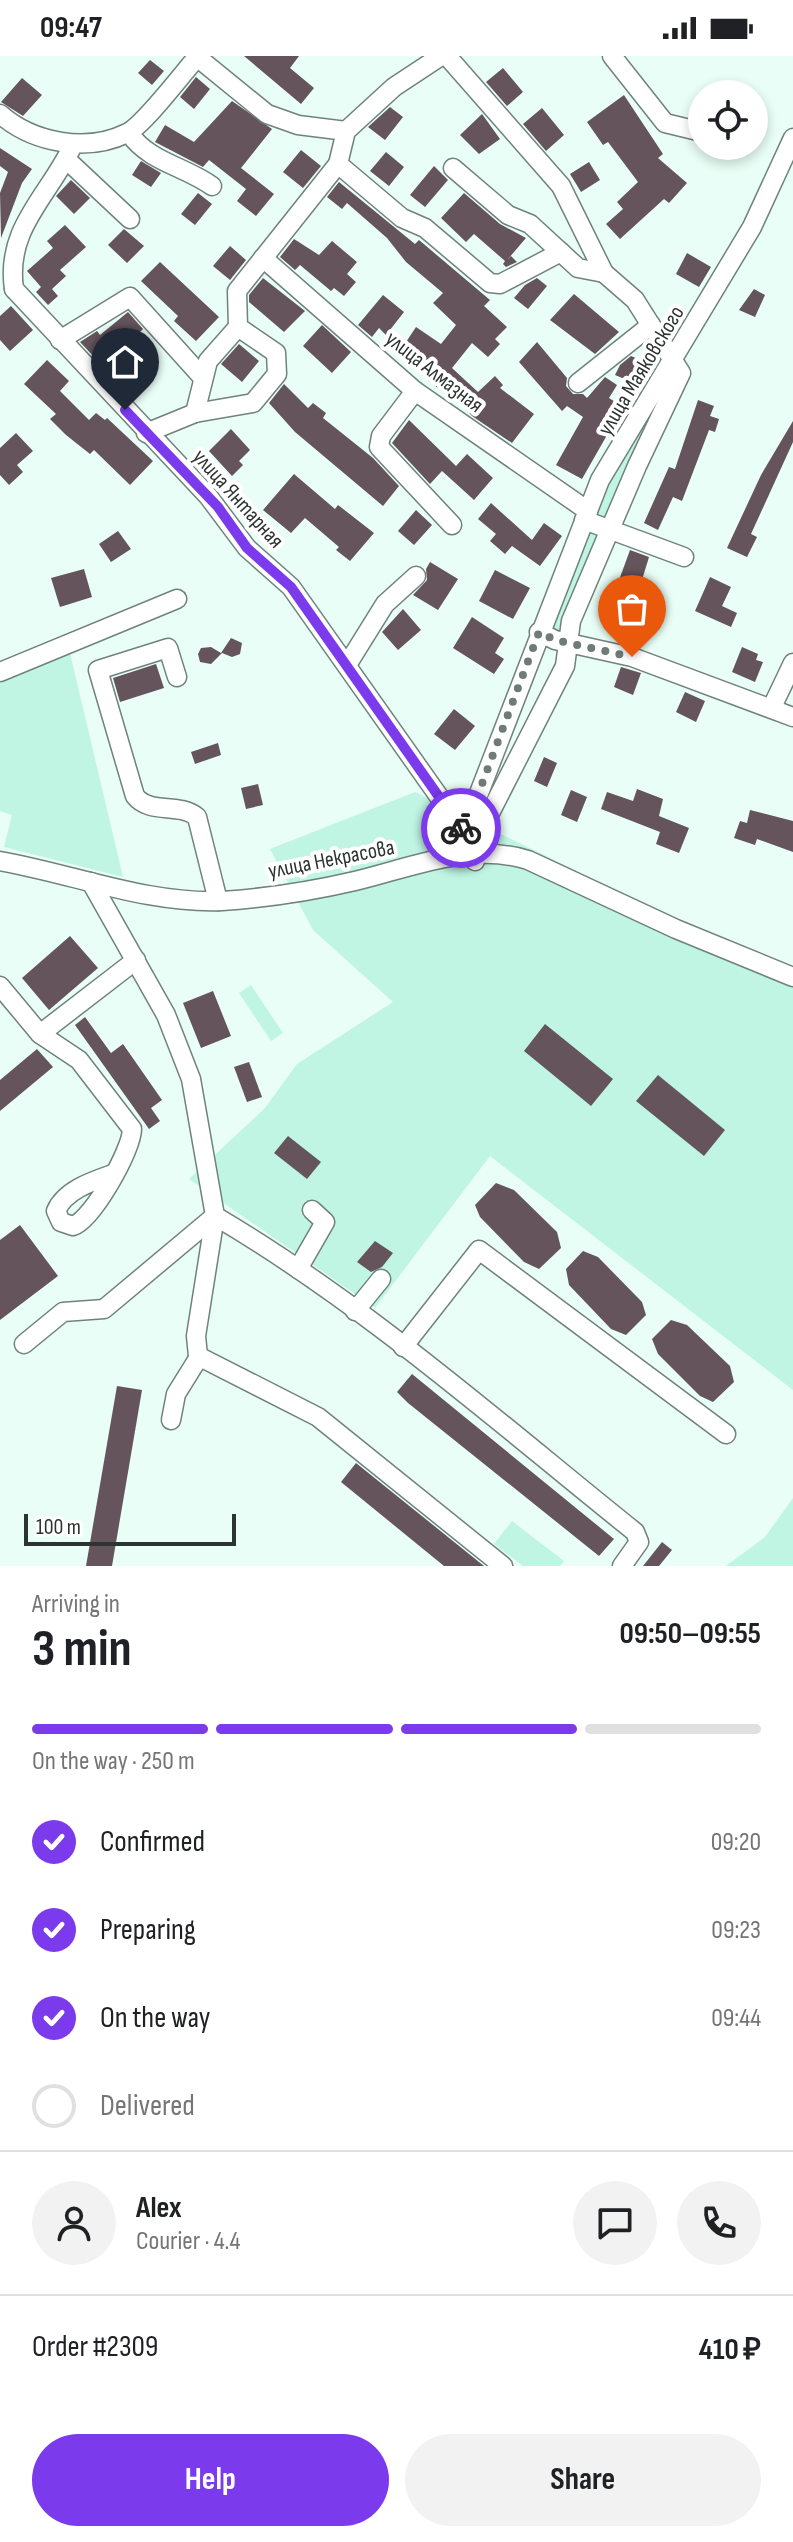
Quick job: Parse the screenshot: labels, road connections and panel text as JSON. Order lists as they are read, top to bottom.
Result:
{
  "streets": {
    "street": [
      "улица Маяковского",
      "улица Алмазная",
      "улица Янтарная",
      "улица Некрасова"
    ]
  },
  "crossings": [
    ["улица Маяковского", "улица Алмазная"],
    ["улица Маяковского", "улица Янтарная"],
    ["улица Маяковского", "улица Некрасова"]
  ],
  "scale_bar": "100 m",
  "page": {
    "status": "09:47",
    "scale": "100 m",
    "heading": ["3 min", "Arriving in", "09:50–09:55"],
    "panel": [
      "Alex",
      "Courier · 4.4",
      "Order #2309",
      "410 ₽"
    ],
    "bar": "On the way · 250 m",
    "list": [
      ["Confirmed", "09:20"],
      ["Preparing", "09:23"],
      ["On the way", "09:44"],
      "Delivered"
    ],
    "buttons": ["Help", "Share"]
  }
}
